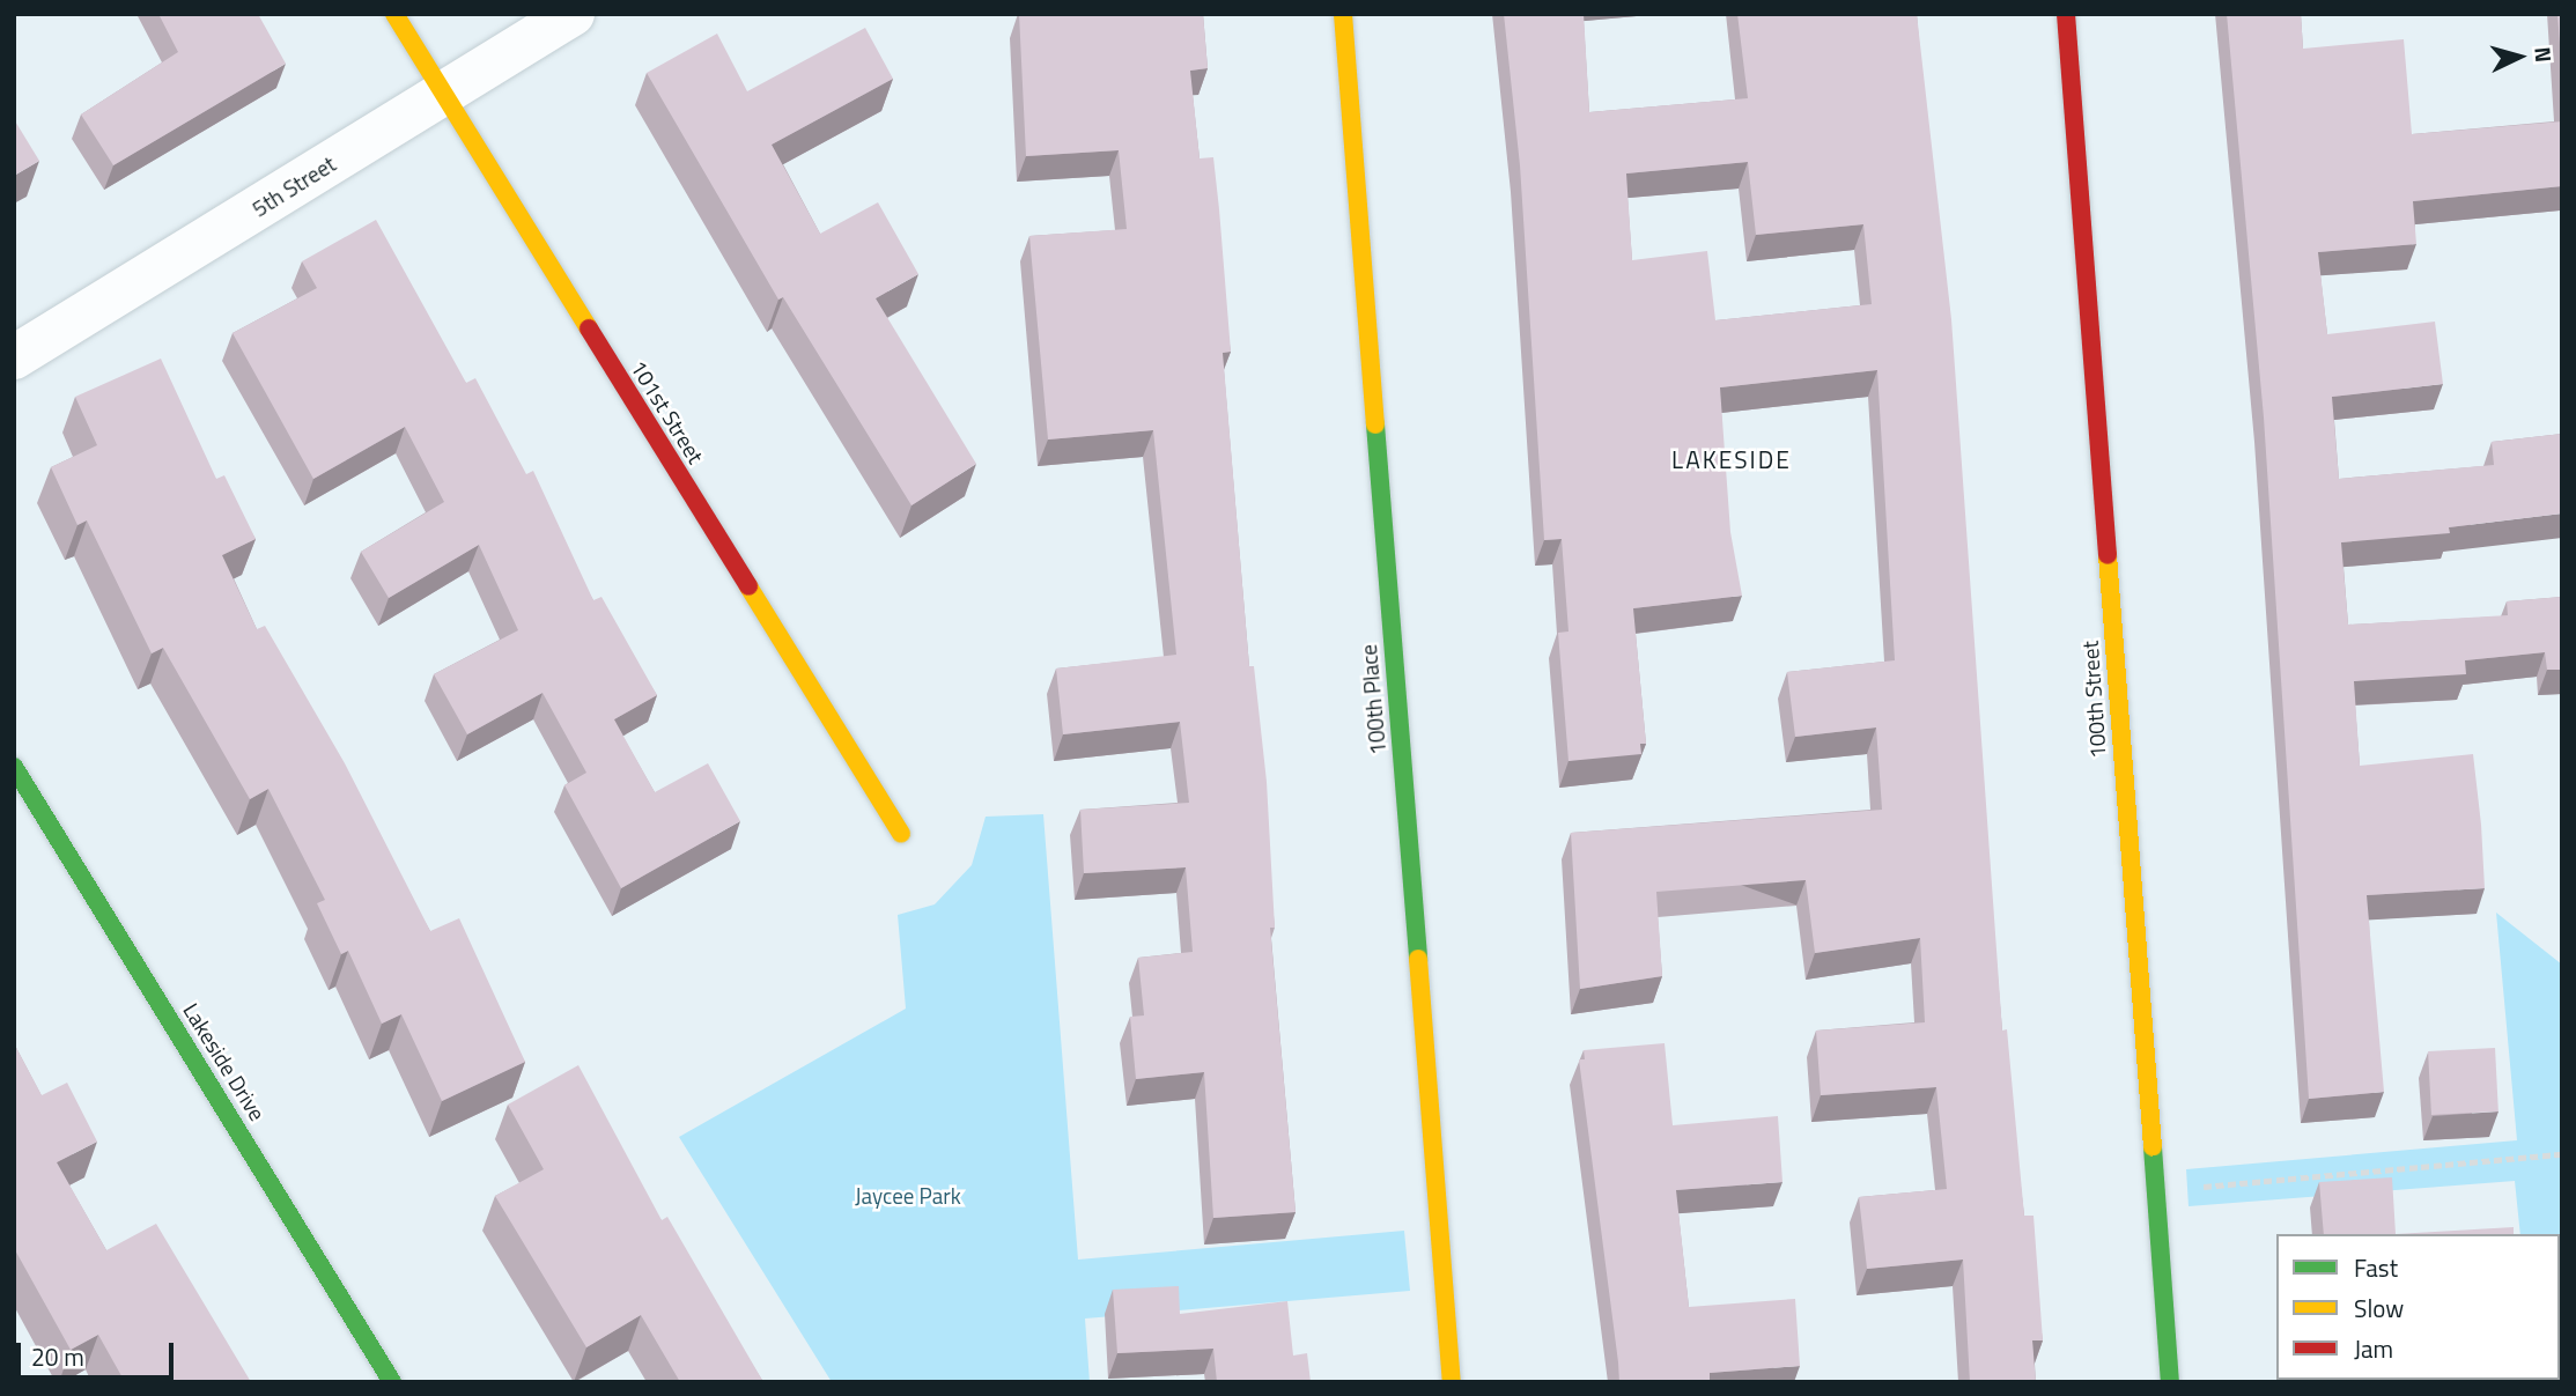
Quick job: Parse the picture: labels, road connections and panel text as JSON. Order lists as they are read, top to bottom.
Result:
{
  "streets": {
    "street": [
      "5th Street",
      "101st Street",
      "100th Place",
      "100th Street",
      "Lakeside Drive"
    ]
  },
  "crossings": [
    ["5th Street", "101st Street"]
  ],
  "districts": ["LAKESIDE"],
  "parks": ["Jaycee Park"],
  "legend": ["Fast", "Slow", "Jam"],
  "scale_bar": "20 m",
  "north": "right"
}
